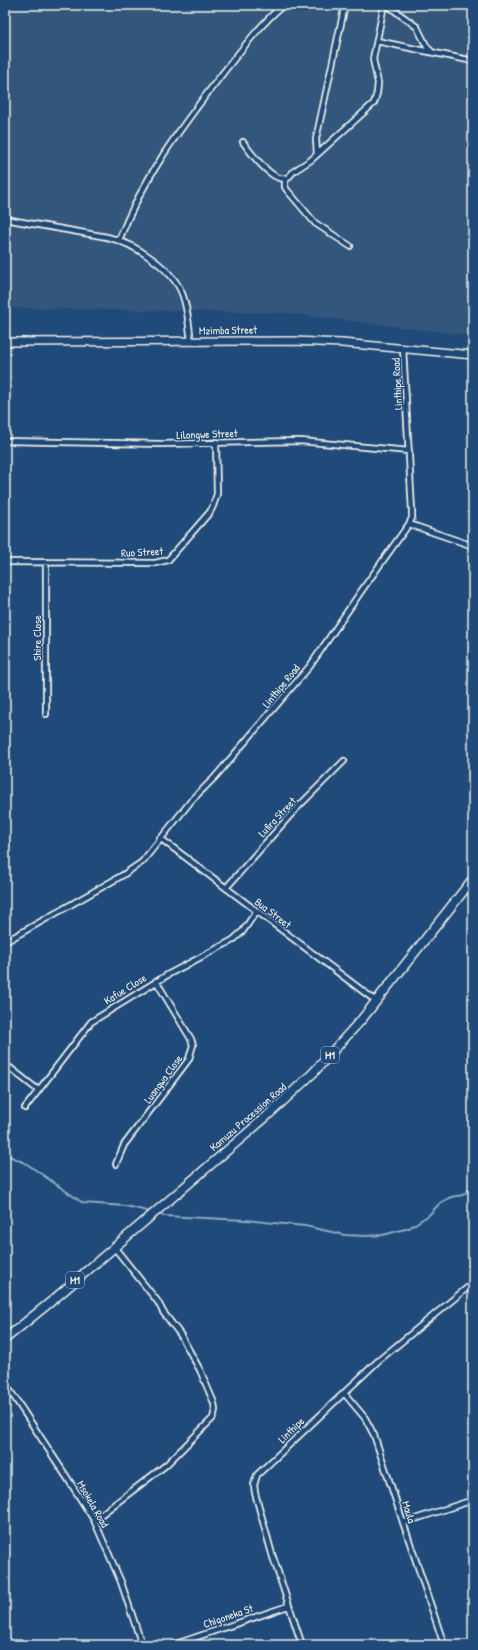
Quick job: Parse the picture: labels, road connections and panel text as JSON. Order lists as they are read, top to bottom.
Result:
{
  "streets": {
    "highway": ["M1", "Kamuzu Procession Road"],
    "main road": ["Mzimba Street"],
    "street": [
      "Linthipe Road",
      "Lilongwe Street",
      "Ruo Street",
      "Shire Close",
      "Lufira Street",
      "Bua Street",
      "Kafue Close",
      "Luangwa Close",
      "Linthipe",
      "Msokela Road",
      "Maula",
      "Chigoneka St"
    ]
  },
  "crossings": [
    ["Mzimba Street", "Linthipe Road"],
    ["Linthipe Road", "Lilongwe Street"],
    ["Linthipe Road", "Bua Street"],
    ["Lilongwe Street", "Ruo Street"],
    ["Ruo Street", "Shire Close"],
    ["Lufira Street", "Bua Street"],
    ["Bua Street", "Kafue Close"],
    ["Bua Street", "Kamuzu Procession Road"],
    ["Kafue Close", "Luangwa Close"],
    ["Linthipe", "Maula"],
    ["Linthipe", "Chigoneka St"]
  ]
}
